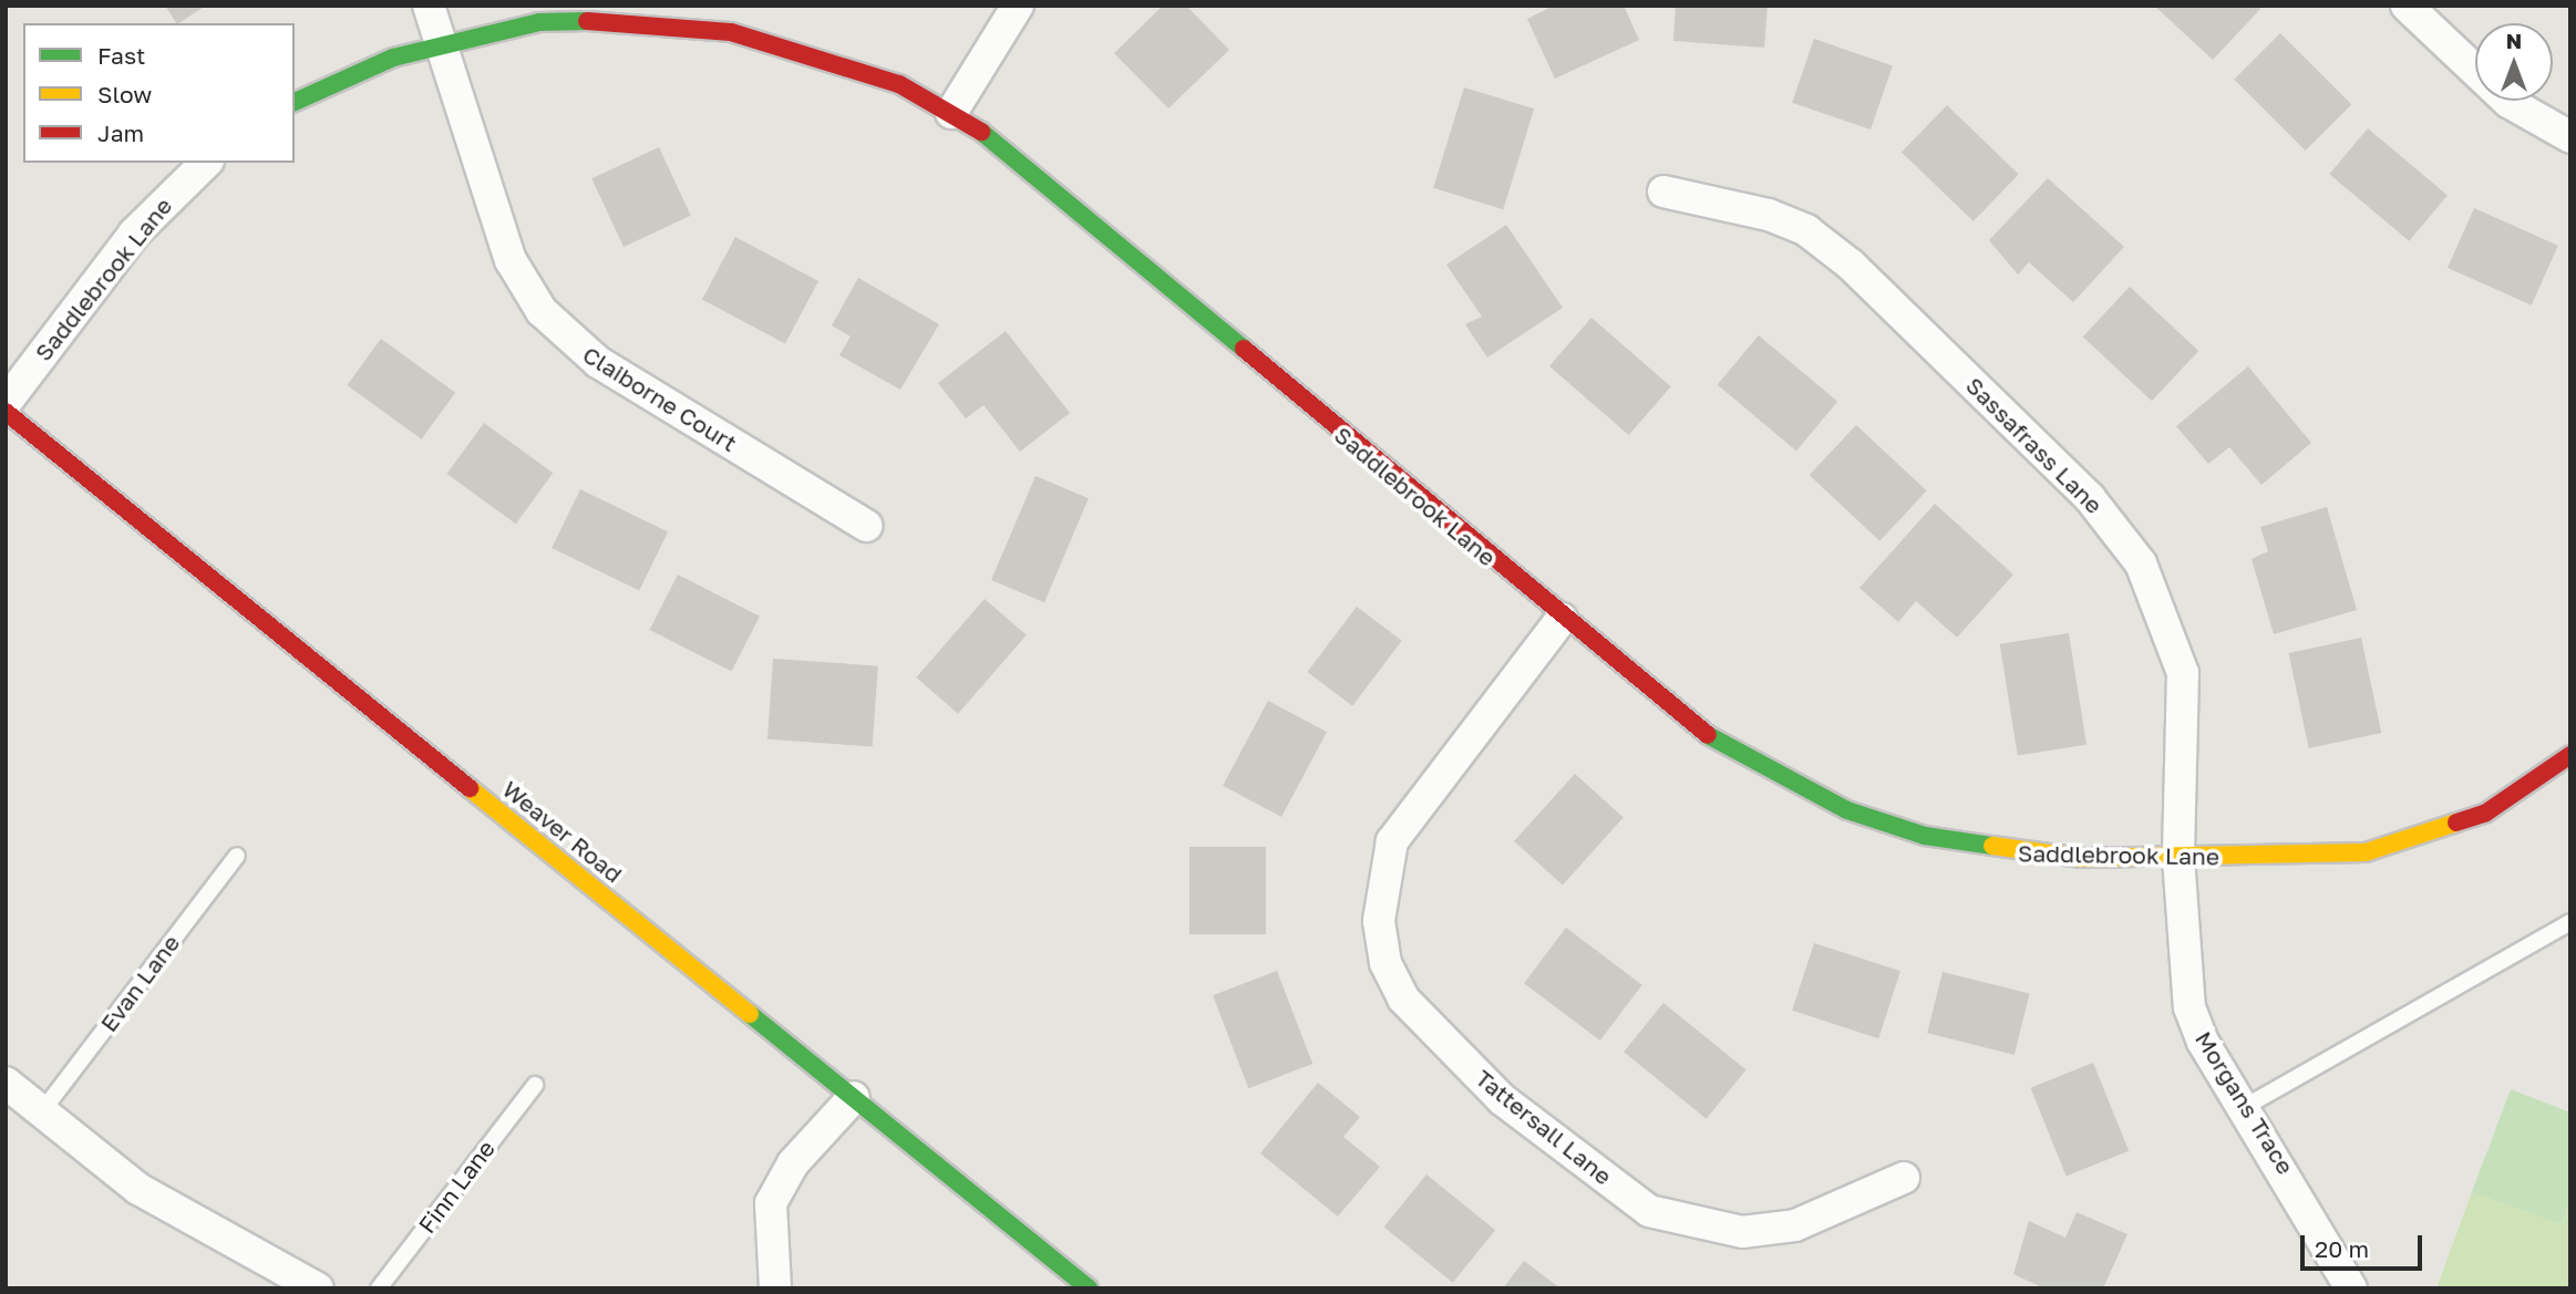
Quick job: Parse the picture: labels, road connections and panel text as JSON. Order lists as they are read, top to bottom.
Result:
{
  "streets": {
    "street": [
      "Saddlebrook Lane",
      "Claiborne Court",
      "Sassafrass Lane",
      "Weaver Road",
      "Morgans Trace",
      "Tattersall Lane"
    ],
    "lane": ["Evan Lane", "Finn Lane"]
  },
  "crossings": [
    ["Saddlebrook Lane", "Claiborne Court"],
    ["Saddlebrook Lane", "Sassafrass Lane"],
    ["Saddlebrook Lane", "Morgans Trace"],
    ["Saddlebrook Lane", "Tattersall Lane"],
    ["Sassafrass Lane", "Morgans Trace"]
  ],
  "legend": ["Fast", "Slow", "Jam"],
  "scale_bar": "20 m",
  "north": "top"
}
